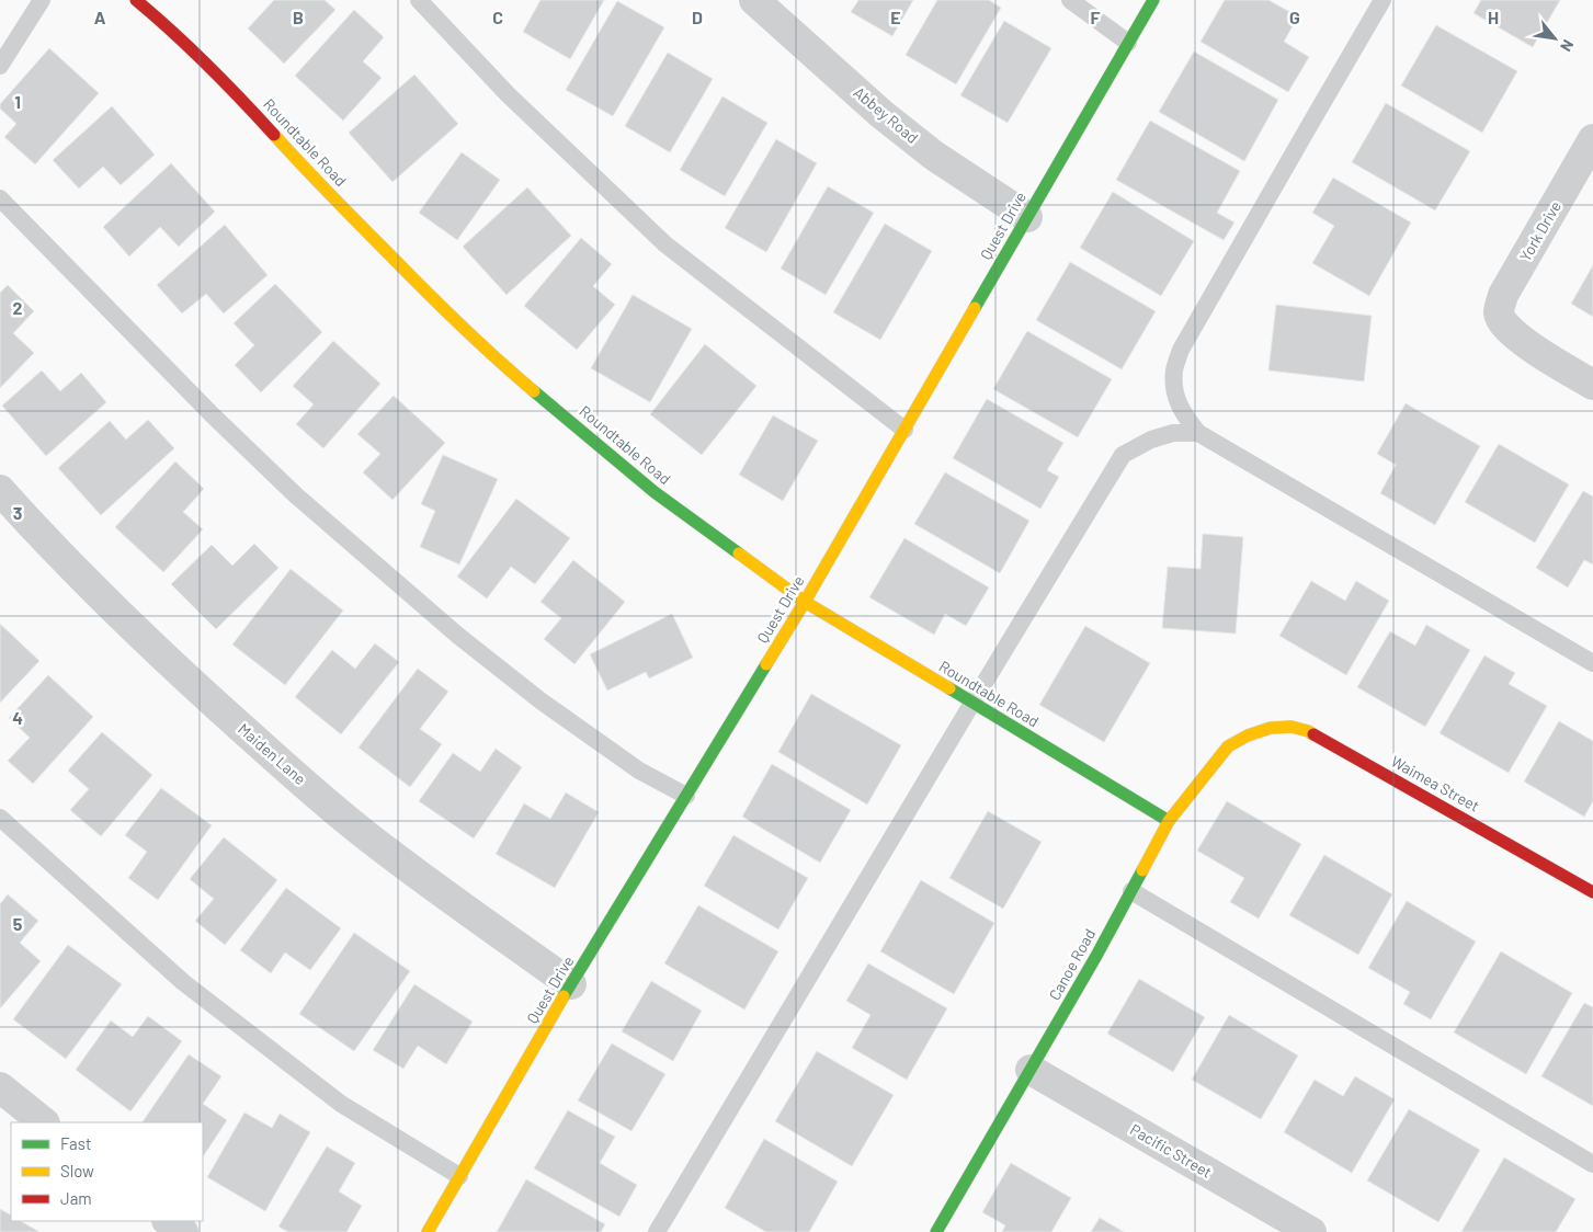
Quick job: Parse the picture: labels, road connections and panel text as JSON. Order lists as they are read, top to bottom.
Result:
{
  "streets": {
    "street": [
      "Abbey Road",
      "Roundtable Road",
      "Quest Drive",
      "York Drive",
      "Maiden Lane",
      "Waimea Street",
      "Canoe Road",
      "Pacific Street"
    ]
  },
  "crossings": [
    ["Abbey Road", "Quest Drive"],
    ["Roundtable Road", "Quest Drive"],
    ["Roundtable Road", "Canoe Road"],
    ["Quest Drive", "Maiden Lane"],
    ["Waimea Street", "Canoe Road"],
    ["Canoe Road", "Pacific Street"]
  ],
  "legend": ["Fast", "Slow", "Jam"],
  "north": "bottom right",
  "grid": {
    "columns": [
      "A",
      "B",
      "C",
      "D",
      "E",
      "F",
      "G",
      "H"
    ],
    "rows": [
      "1",
      "2",
      "3",
      "4",
      "5"
    ]
  }
}
